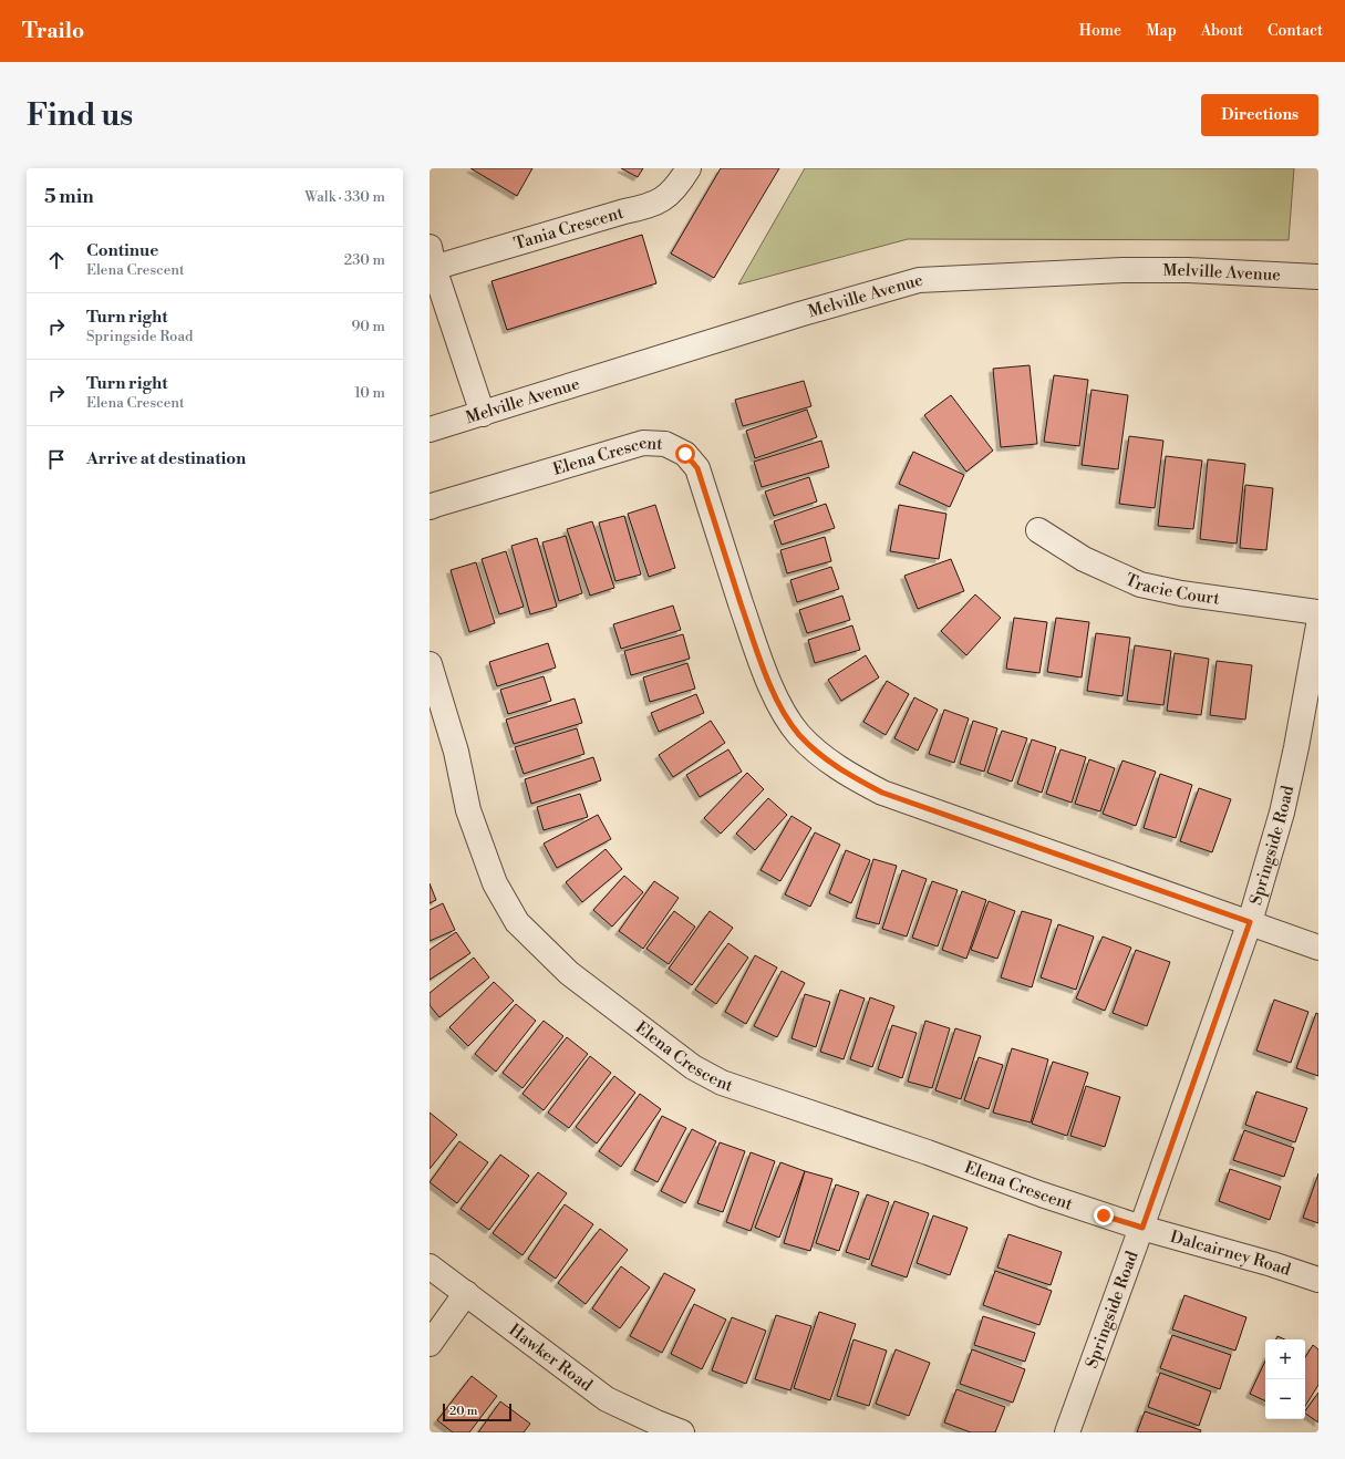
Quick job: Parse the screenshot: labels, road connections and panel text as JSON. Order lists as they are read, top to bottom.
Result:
{
  "streets": {
    "street": [
      "Tania Crescent",
      "Melville Avenue",
      "Elena Crescent",
      "Tracie Court",
      "Springside Road",
      "Dalcairney Road",
      "Hawker Road"
    ]
  },
  "crossings": [
    ["Elena Crescent", "Springside Road"],
    ["Elena Crescent", "Dalcairney Road"],
    ["Springside Road", "Dalcairney Road"]
  ],
  "scale_bar": "20 m",
  "page": {
    "header": "Trailo",
    "nav": [
      "Home",
      "Map",
      "About",
      "Contact"
    ],
    "buttons": "Directions",
    "title": "Find us",
    "heading": ["5 min", "Walk · 330 m"],
    "list": [
      ["Continue", "Elena Crescent", "230 m"],
      ["Turn right", "Springside Road", "90 m"],
      ["Turn right", "Elena Crescent", "10 m"],
      "Arrive at destination"
    ],
    "map_buttons": ["+", "−"],
    "scale": "20 m"
  }
}
